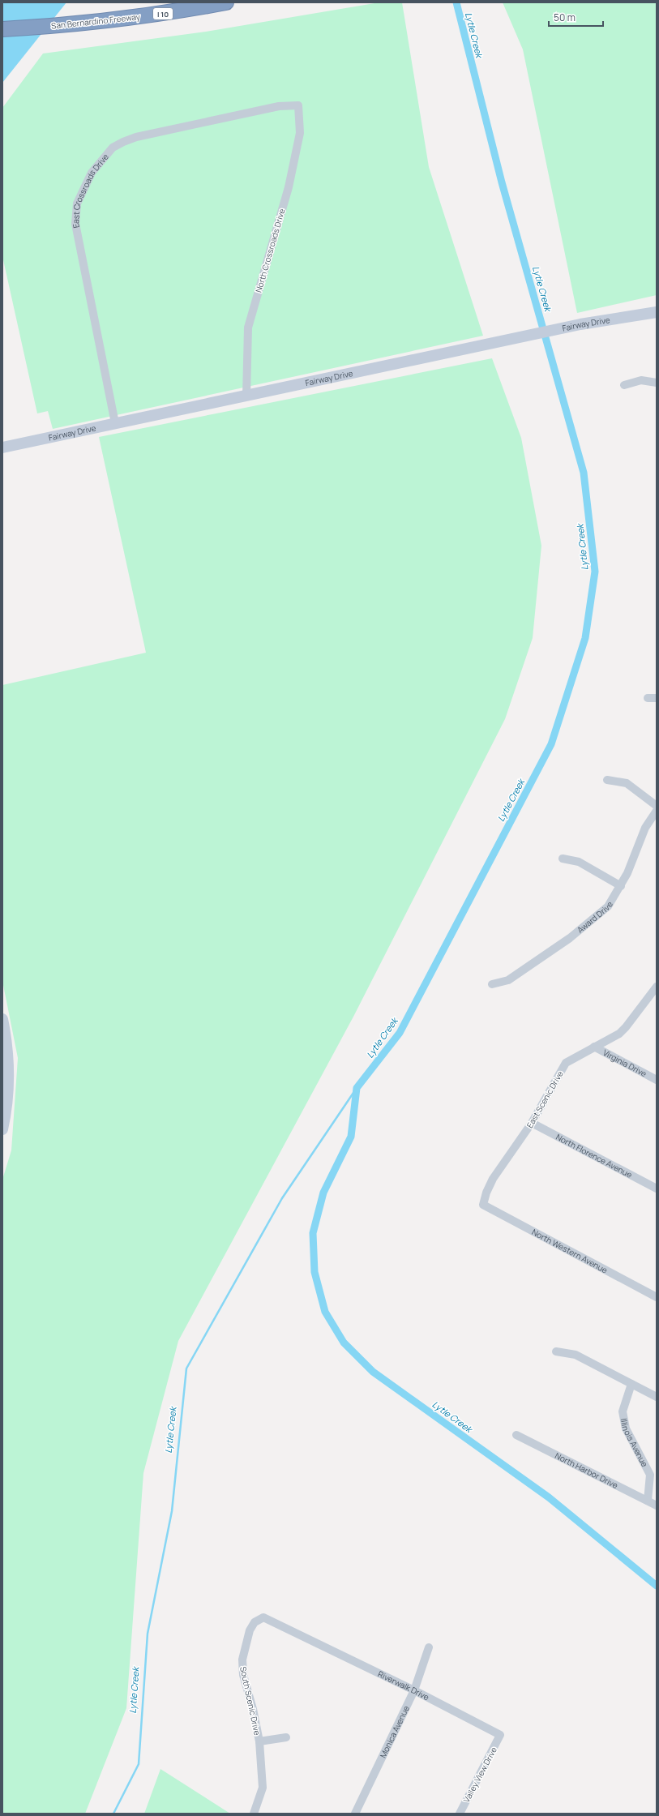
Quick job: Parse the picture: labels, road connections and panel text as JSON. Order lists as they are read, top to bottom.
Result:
{
  "streets": {
    "highway": ["I 10", "San Bernardino Freeway"],
    "street": [
      "East Crossroads Drive",
      "North Crossroads Drive",
      "Fairway Drive",
      "Award Drive",
      "Virginia Drive",
      "East Scenic Drive",
      "North Florence Avenue",
      "North Western Avenue",
      "Illinois Avenue",
      "North Harbor Drive",
      "Riverwalk Drive",
      "South Scenic Drive",
      "Monica Avenue",
      "Valley View Drive"
    ]
  },
  "crossings": [
    ["East Crossroads Drive", "North Crossroads Drive"],
    ["East Crossroads Drive", "Fairway Drive"],
    ["North Crossroads Drive", "Fairway Drive"],
    ["Virginia Drive", "East Scenic Drive"],
    ["East Scenic Drive", "North Florence Avenue"],
    ["East Scenic Drive", "North Western Avenue"],
    ["Illinois Avenue", "North Harbor Drive"],
    ["Riverwalk Drive", "South Scenic Drive"],
    ["Riverwalk Drive", "Monica Avenue"],
    ["Riverwalk Drive", "Valley View Drive"]
  ],
  "water": ["Lytle Creek"],
  "scale_bar": "50 m"
}
